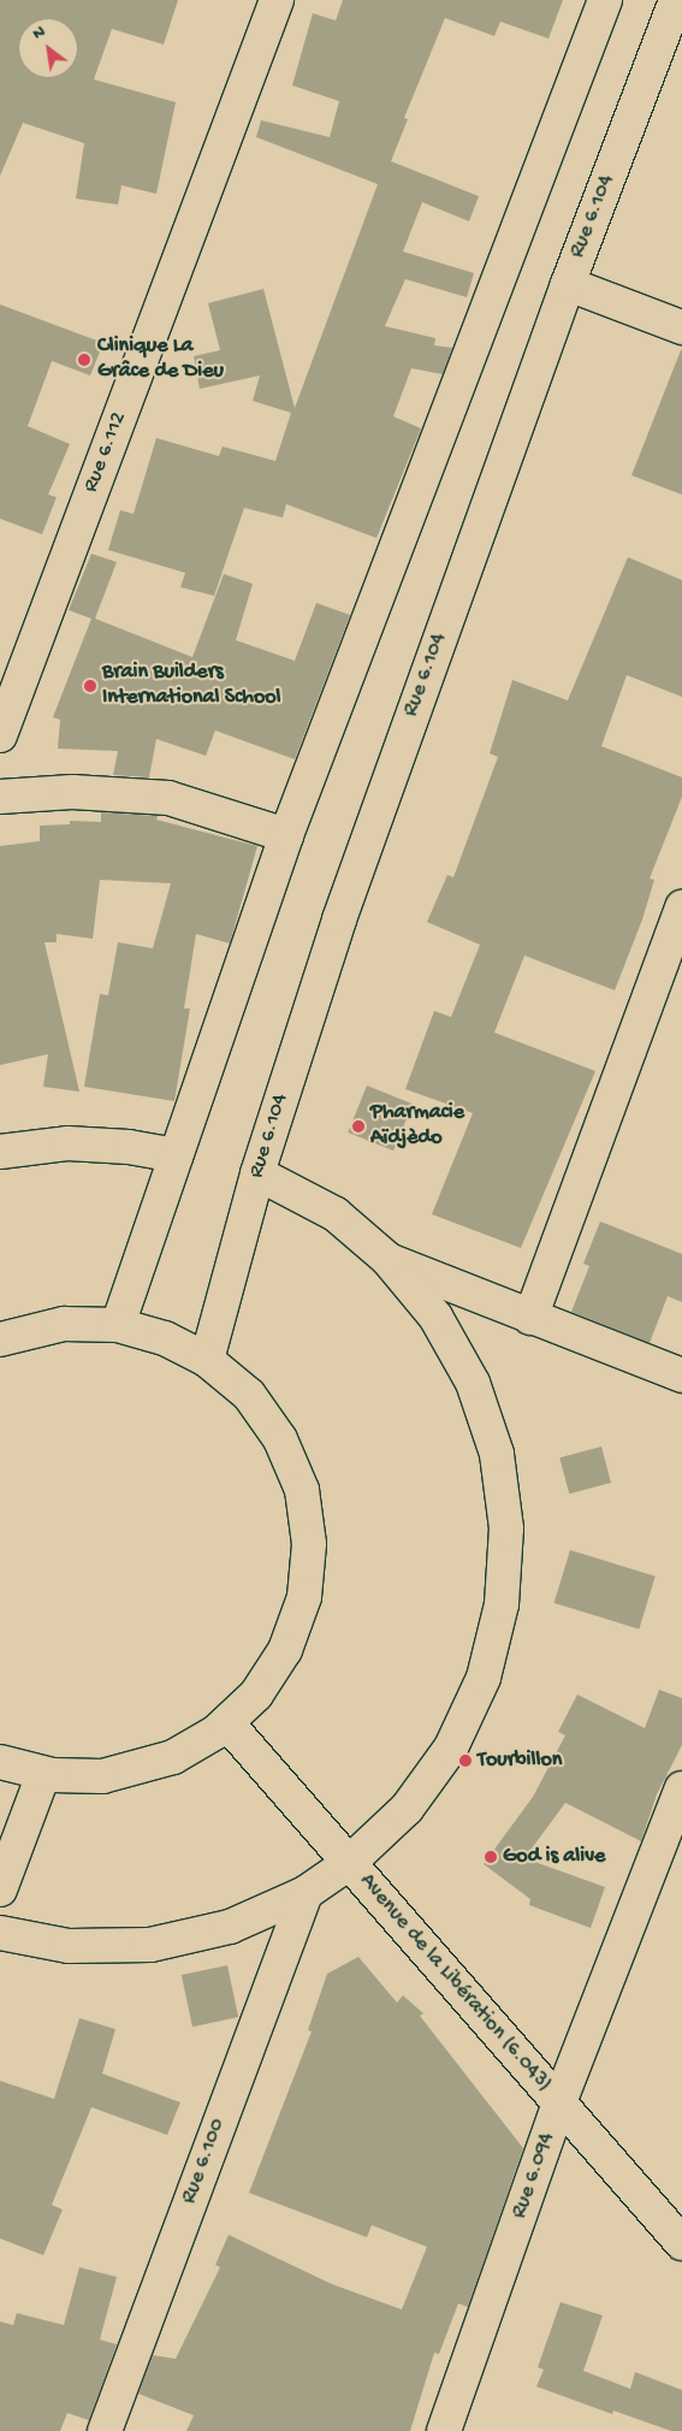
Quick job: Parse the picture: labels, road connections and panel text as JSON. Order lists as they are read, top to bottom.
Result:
{
  "streets": {
    "street": [
      "Rue 6.104",
      "Rue 6.112",
      "Avenue de la Libération (6.043)",
      "Rue 6.100",
      "Rue 6.094"
    ]
  },
  "crossings": [
    ["Avenue de la Libération (6.043)", "Rue 6.094"]
  ],
  "places": [
    "Clinique La Grâce de Dieu",
    "Brain Builders International School",
    "Pharmacie Aïdjèdo",
    "Tourbillon",
    "God is alive"
  ],
  "north": "top left"
}
